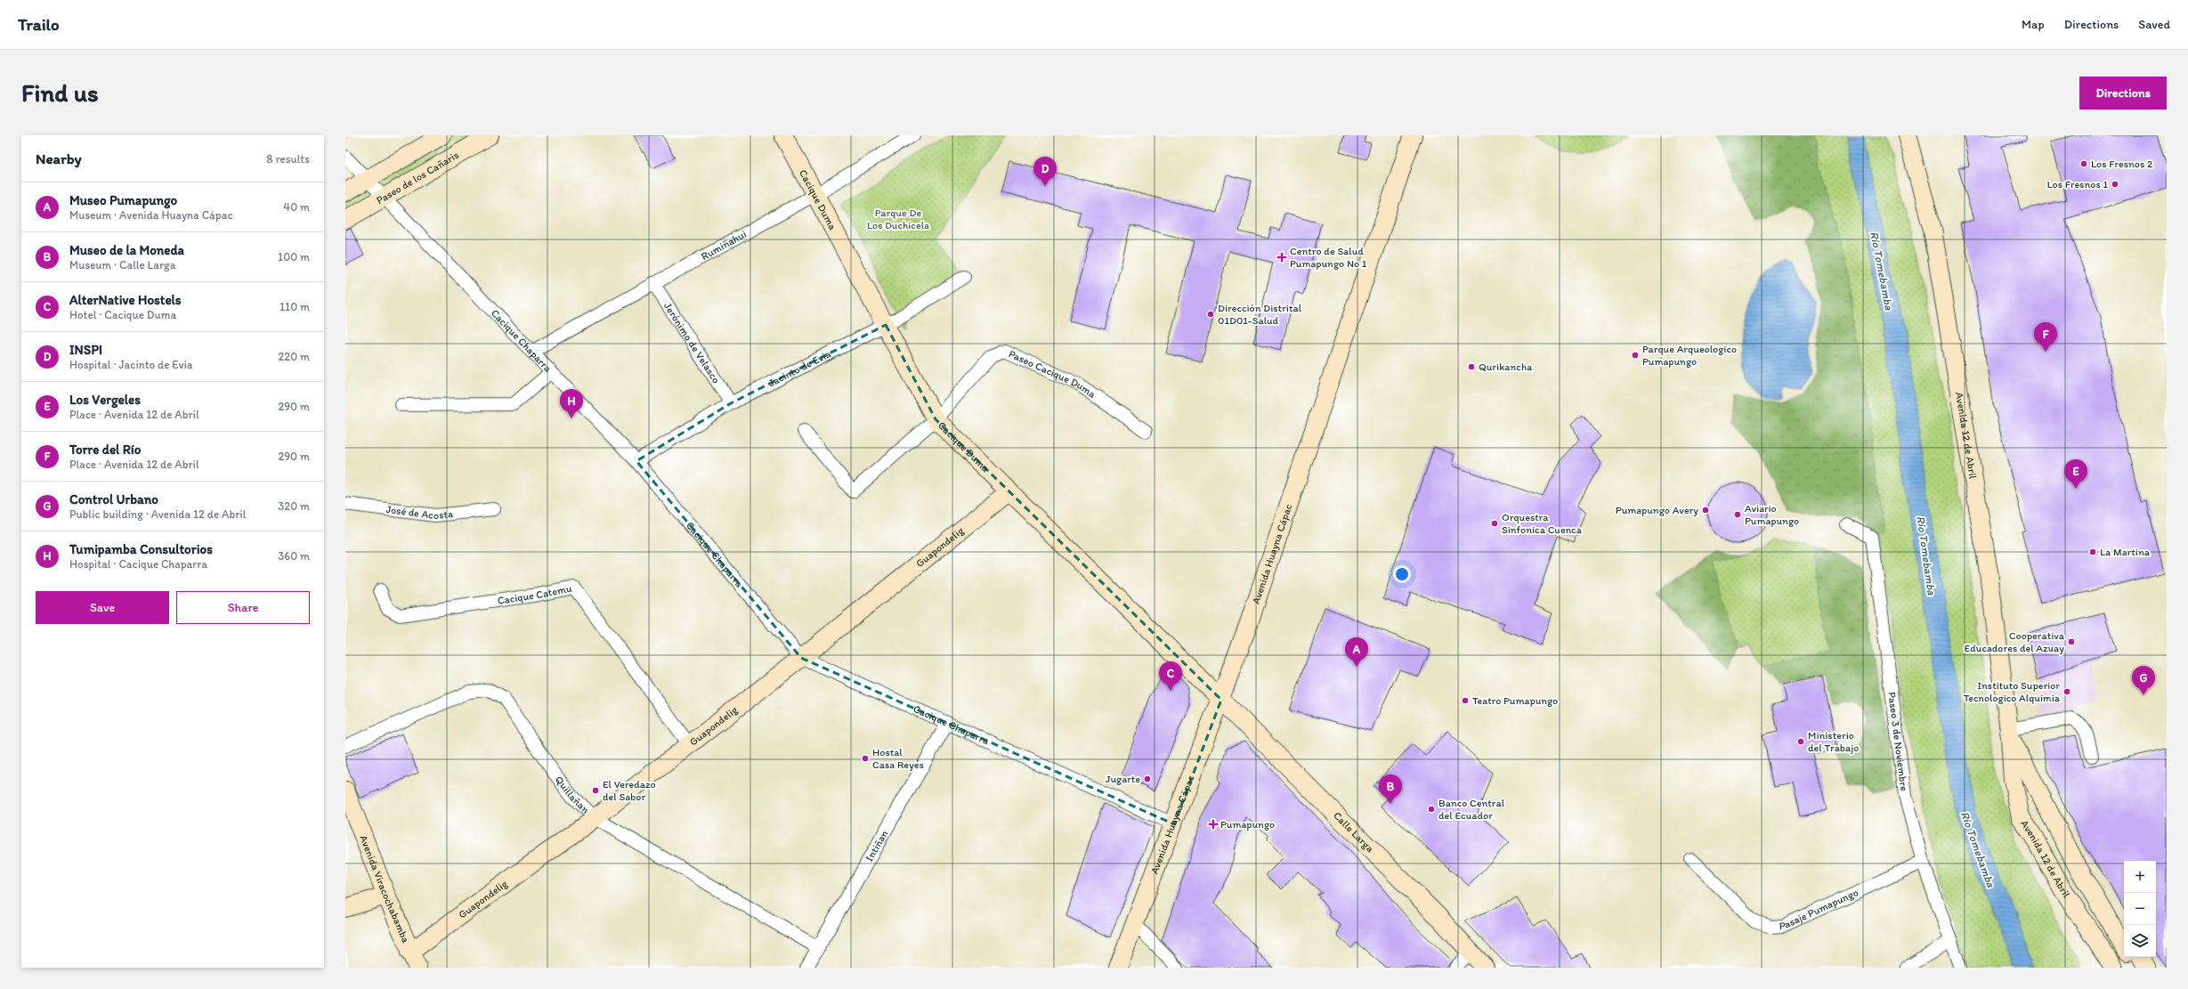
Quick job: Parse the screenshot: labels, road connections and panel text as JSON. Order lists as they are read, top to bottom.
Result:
{
  "streets": {
    "street": [
      "Paseo de los Cañaris",
      "Cacique Duma",
      "Rumiñahui",
      "Cacique Chaparra",
      "Jerónimo de Velasco",
      "Jacinto de Evia",
      "Paseo Cacique Duma",
      "Avenida 12 de Abril",
      "José de Acosta",
      "Guapondelig",
      "Avenida Huayna Cápac",
      "Cacique Catemu",
      "Paseo 3 de Noviembre",
      "Quillañan",
      "Calle Larga",
      "Intiñan",
      "Avenida Viracochabamba",
      "Pasaje Pumapungo"
    ]
  },
  "crossings": [
    ["Paseo de los Cañaris", "Cacique Chaparra"],
    ["Cacique Duma", "Rumiñahui"],
    ["Cacique Duma", "Jacinto de Evia"],
    ["Cacique Duma", "Paseo Cacique Duma"],
    ["Cacique Duma", "Guapondelig"],
    ["Cacique Duma", "Avenida Huayna Cápac"],
    ["Cacique Duma", "Calle Larga"],
    ["Rumiñahui", "Cacique Chaparra"],
    ["Rumiñahui", "Jerónimo de Velasco"],
    ["Cacique Chaparra", "Jacinto de Evia"],
    ["Cacique Chaparra", "Guapondelig"],
    ["Cacique Chaparra", "Avenida Huayna Cápac"],
    ["Cacique Chaparra", "Intiñan"],
    ["Jerónimo de Velasco", "Jacinto de Evia"],
    ["Guapondelig", "Cacique Catemu"],
    ["Guapondelig", "Quillañan"],
    ["Guapondelig", "Avenida Viracochabamba"],
    ["Avenida Huayna Cápac", "Calle Larga"],
    ["Paseo 3 de Noviembre", "Pasaje Pumapungo"],
    ["Quillañan", "Intiñan"]
  ],
  "water": ["Río Tomebamba"],
  "parks": ["Parque De Los Duchicela"],
  "places": {
    "other": [
      "Los Fresnos 2",
      "Los Fresnos 1",
      "Dirección Distrital 01D01-Salud",
      "Parque Arqueologico Pumapungo",
      "Qurikancha",
      "Pumapungo Avery",
      "Aviario Pumapungo",
      "Orquestra Sinfonica Cuenca",
      "La Martina",
      "Cooperativa Educadores del Azuay",
      "Instituto Superior Tecnologico Alquimia",
      "Teatro Pumapungo",
      "Ministerio del Trabajo",
      "Hostal Casa Reyes",
      "Jugarte",
      "El Veredazo del Sabor",
      "Banco Central del Ecuador"
    ],
    "health": ["Centro de Salud Pumapungo No 1", "Pumapungo"]
  },
  "page": {
    "header": "Trailo",
    "nav": ["Map", "Directions", "Saved"],
    "buttons": [
      "Directions",
      ["Save", "Share"]
    ],
    "title": "Find us",
    "heading": ["Nearby", "8 results"],
    "pins": [
      "D",
      "F",
      "H",
      "E",
      "A",
      "C",
      "G",
      "B"
    ],
    "list": [
      {
        "mark": "A",
        "name": "Museo Pumapungo",
        "note": "Museum · Avenida Huayna Cápac",
        "value": "40 m"
      },
      {
        "mark": "B",
        "name": "Museo de la Moneda",
        "note": "Museum · Calle Larga",
        "value": "100 m"
      },
      {
        "mark": "C",
        "name": "AlterNative Hostels",
        "note": "Hotel · Cacique Duma",
        "value": "110 m"
      },
      {
        "mark": "D",
        "name": "INSPI",
        "note": "Hospital · Jacinto de Evia",
        "value": "220 m"
      },
      {
        "mark": "E",
        "name": "Los Vergeles",
        "note": "Place · Avenida 12 de Abril",
        "value": "290 m"
      },
      {
        "mark": "F",
        "name": "Torre del Río",
        "note": "Place · Avenida 12 de Abril",
        "value": "290 m"
      },
      {
        "mark": "G",
        "name": "Control Urbano",
        "note": "Public building · Avenida 12 de Abril",
        "value": "320 m"
      },
      {
        "mark": "H",
        "name": "Tumipamba Consultorios",
        "note": "Hospital · Cacique Chaparra",
        "value": "360 m"
      }
    ],
    "map_buttons": ["+", "−"]
  }
}
